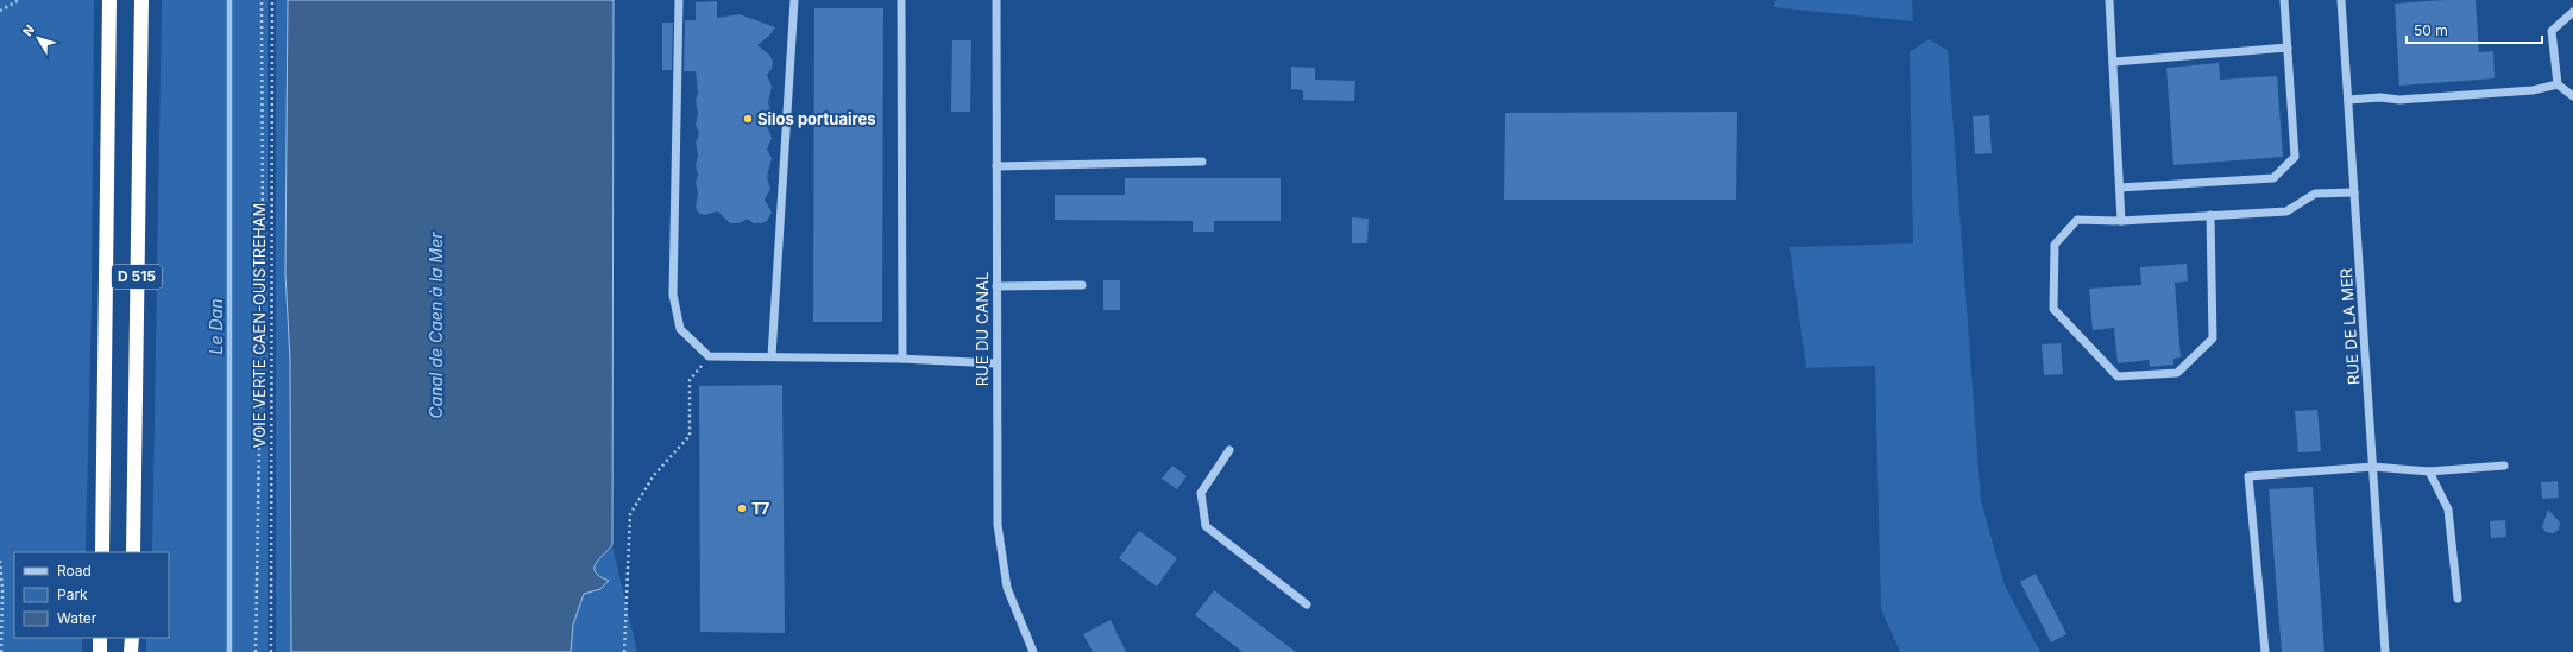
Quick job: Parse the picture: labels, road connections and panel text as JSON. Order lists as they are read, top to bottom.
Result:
{
  "streets": {
    "highway": ["D 515"],
    "street": ["RUE DE LA MER", "RUE DU CANAL"],
    "path": ["VOIE VERTE CAEN-OUISTREHAM"]
  },
  "water": ["Canal de Caen à la Mer", "Le Dan"],
  "places": ["Silos portuaires", "T7"],
  "legend": ["Road", "Park", "Water"],
  "scale_bar": "50 m",
  "north": "top left"
}
